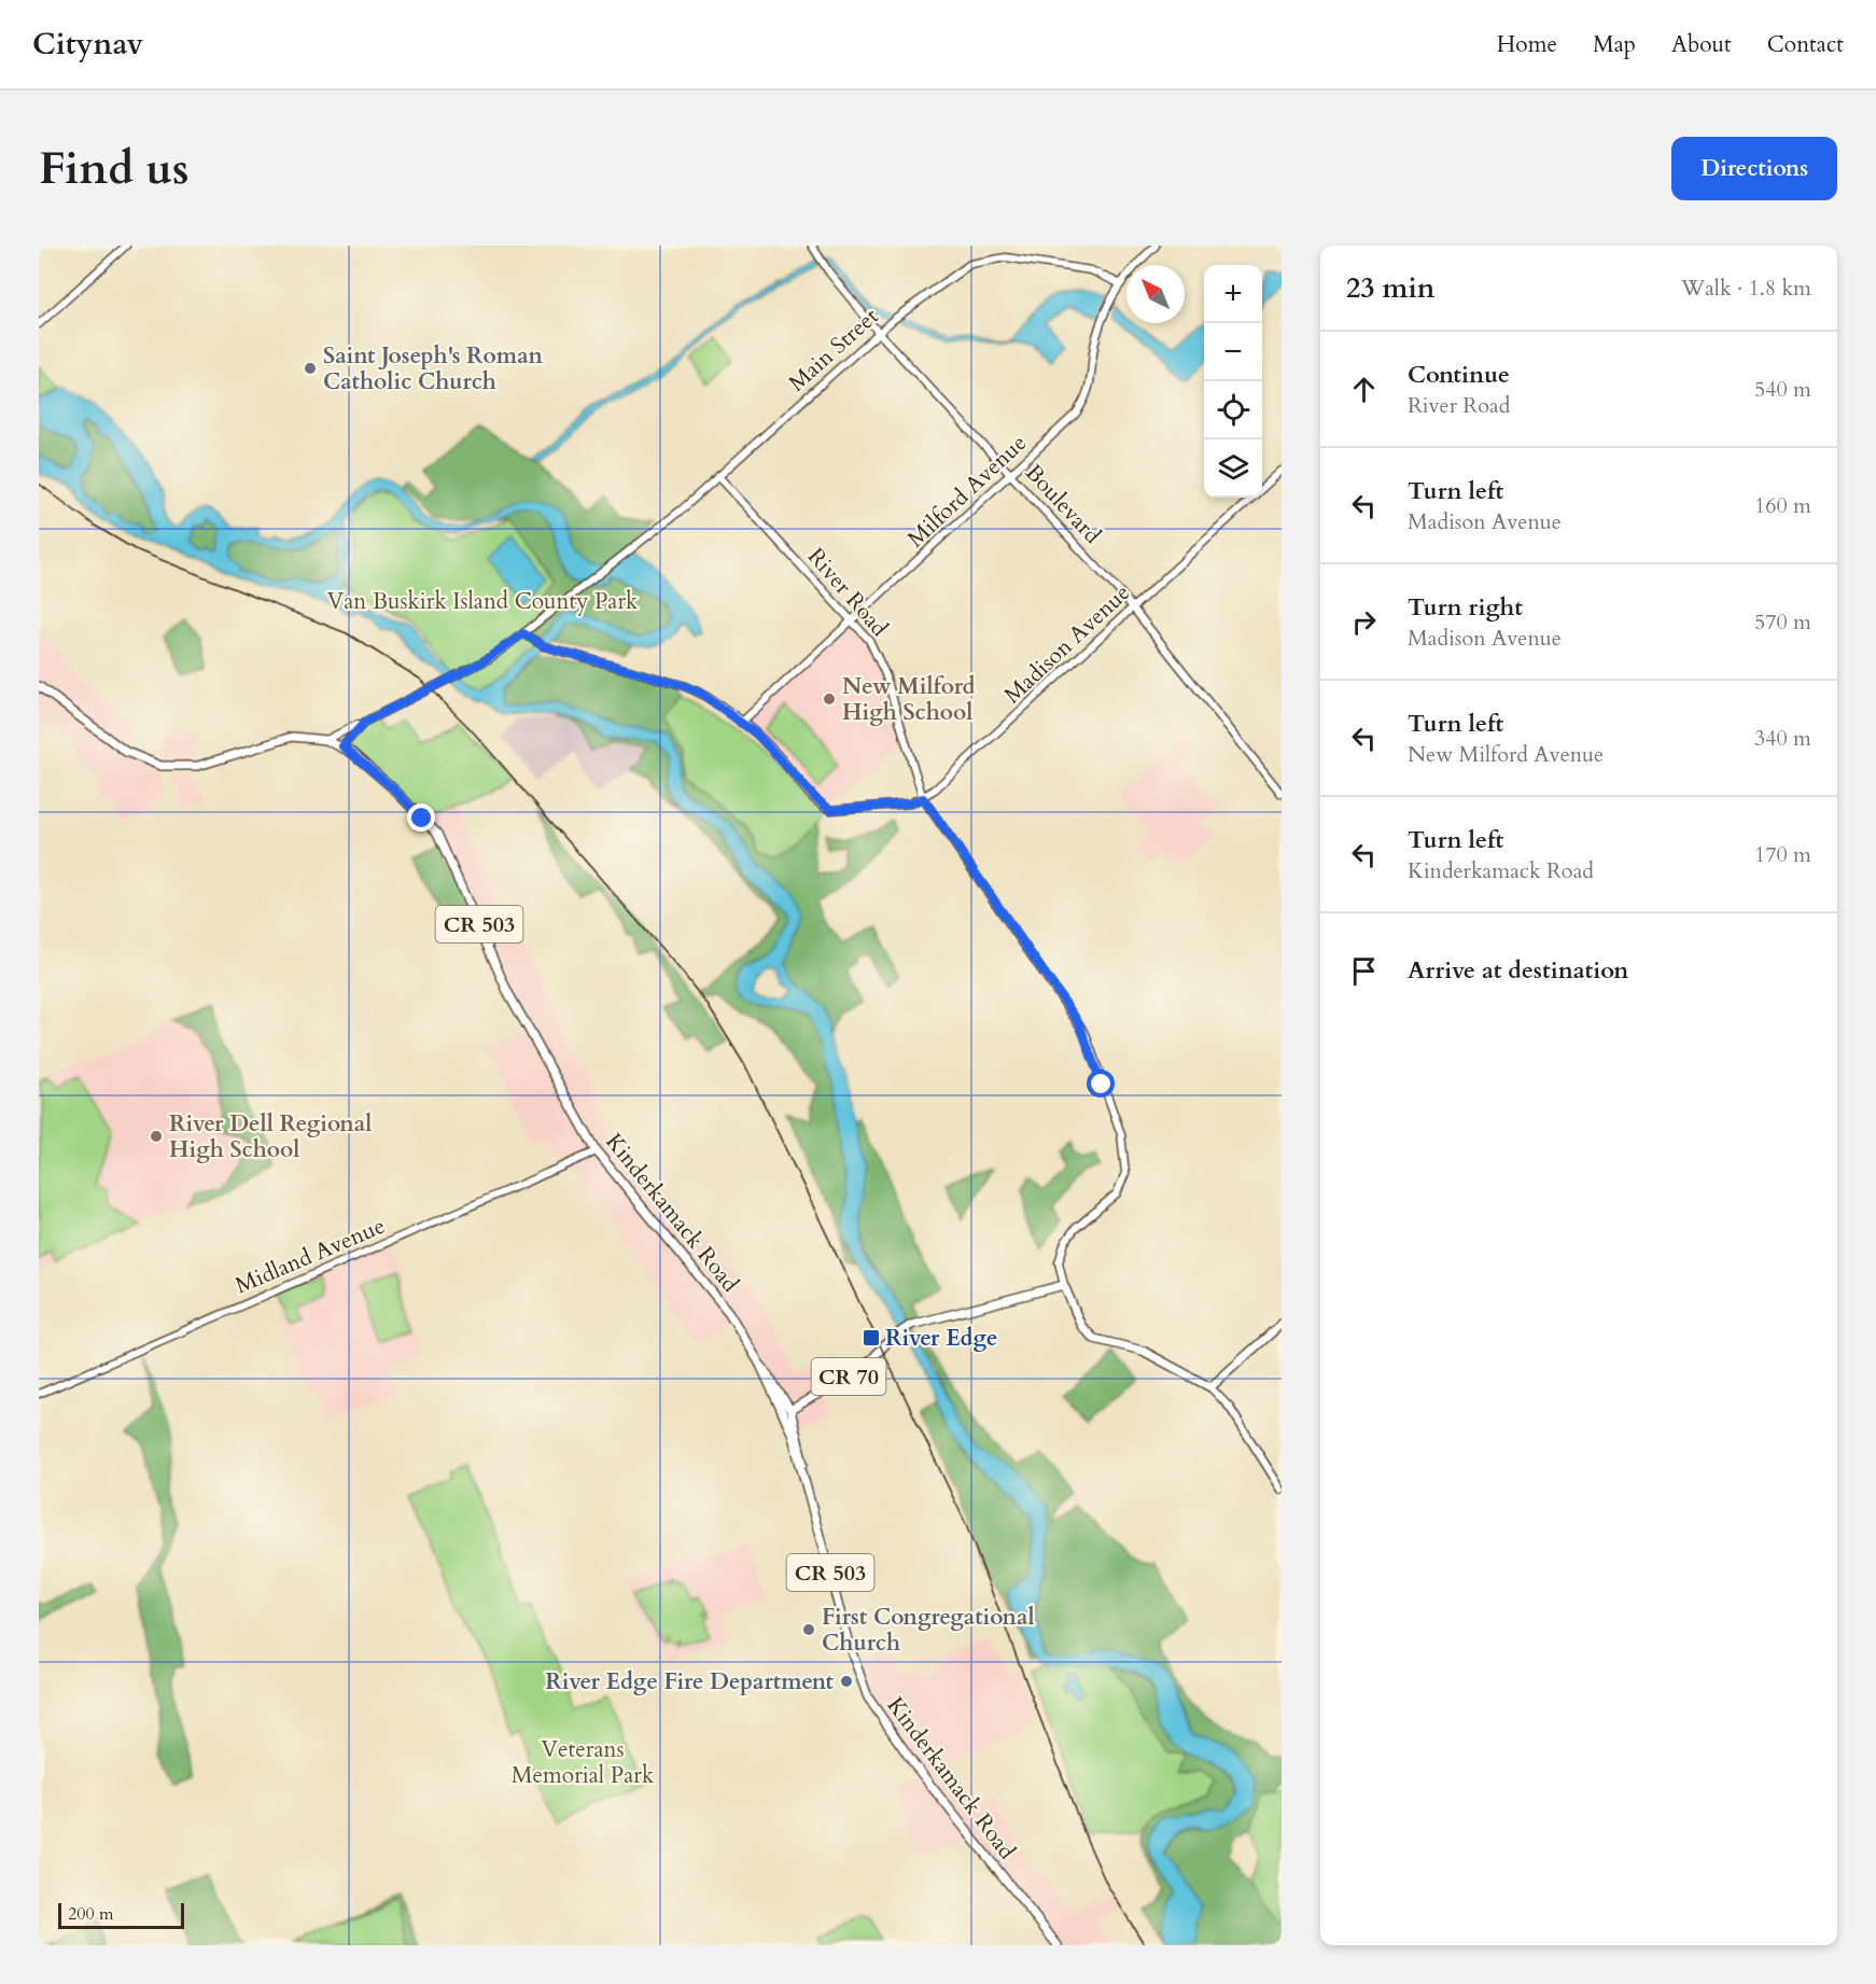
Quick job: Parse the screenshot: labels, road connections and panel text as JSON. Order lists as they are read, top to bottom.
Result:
{
  "streets": {
    "main road": [
      "River Road",
      "CR 503",
      "Kinderkamack Road",
      "CR 70"
    ],
    "street": [
      "Main Street",
      "Milford Avenue",
      "Boulevard",
      "Madison Avenue",
      "Midland Avenue"
    ]
  },
  "crossings": [
    ["Main Street", "Milford Avenue"],
    ["Main Street", "Boulevard"],
    ["Main Street", "River Road"],
    ["Main Street", "Madison Avenue"],
    ["Main Street", "Kinderkamack Road"],
    ["Milford Avenue", "Boulevard"],
    ["Milford Avenue", "River Road"],
    ["Milford Avenue", "Madison Avenue"],
    ["Boulevard", "Madison Avenue"],
    ["River Road", "Madison Avenue"],
    ["River Road", "CR 70"],
    ["Kinderkamack Road", "Midland Avenue"]
  ],
  "parks": ["Van Buskirk Island County Park", "Veterans Memorial Park"],
  "places": {
    "other": [
      "Saint Joseph's Roman Catholic Church",
      "New Milford High School",
      "River Dell Regional High School",
      "First Congregational Church",
      "River Edge Fire Department"
    ],
    "transit": ["River Edge"]
  },
  "scale_bar": "200 m",
  "north": "top left",
  "page": {
    "header": "Citynav",
    "nav": [
      "Home",
      "Map",
      "About",
      "Contact"
    ],
    "buttons": "Directions",
    "title": "Find us",
    "heading": ["23 min", "Walk · 1.8 km"],
    "map_buttons": ["+", "−"],
    "list": [
      ["Continue", "River Road", "540 m"],
      ["Turn left", "Madison Avenue", "160 m"],
      ["Turn right", "Madison Avenue", "570 m"],
      ["Turn left", "New Milford Avenue", "340 m"],
      ["Turn left", "Kinderkamack Road", "170 m"],
      "Arrive at destination"
    ],
    "scale": "200 m"
  }
}
